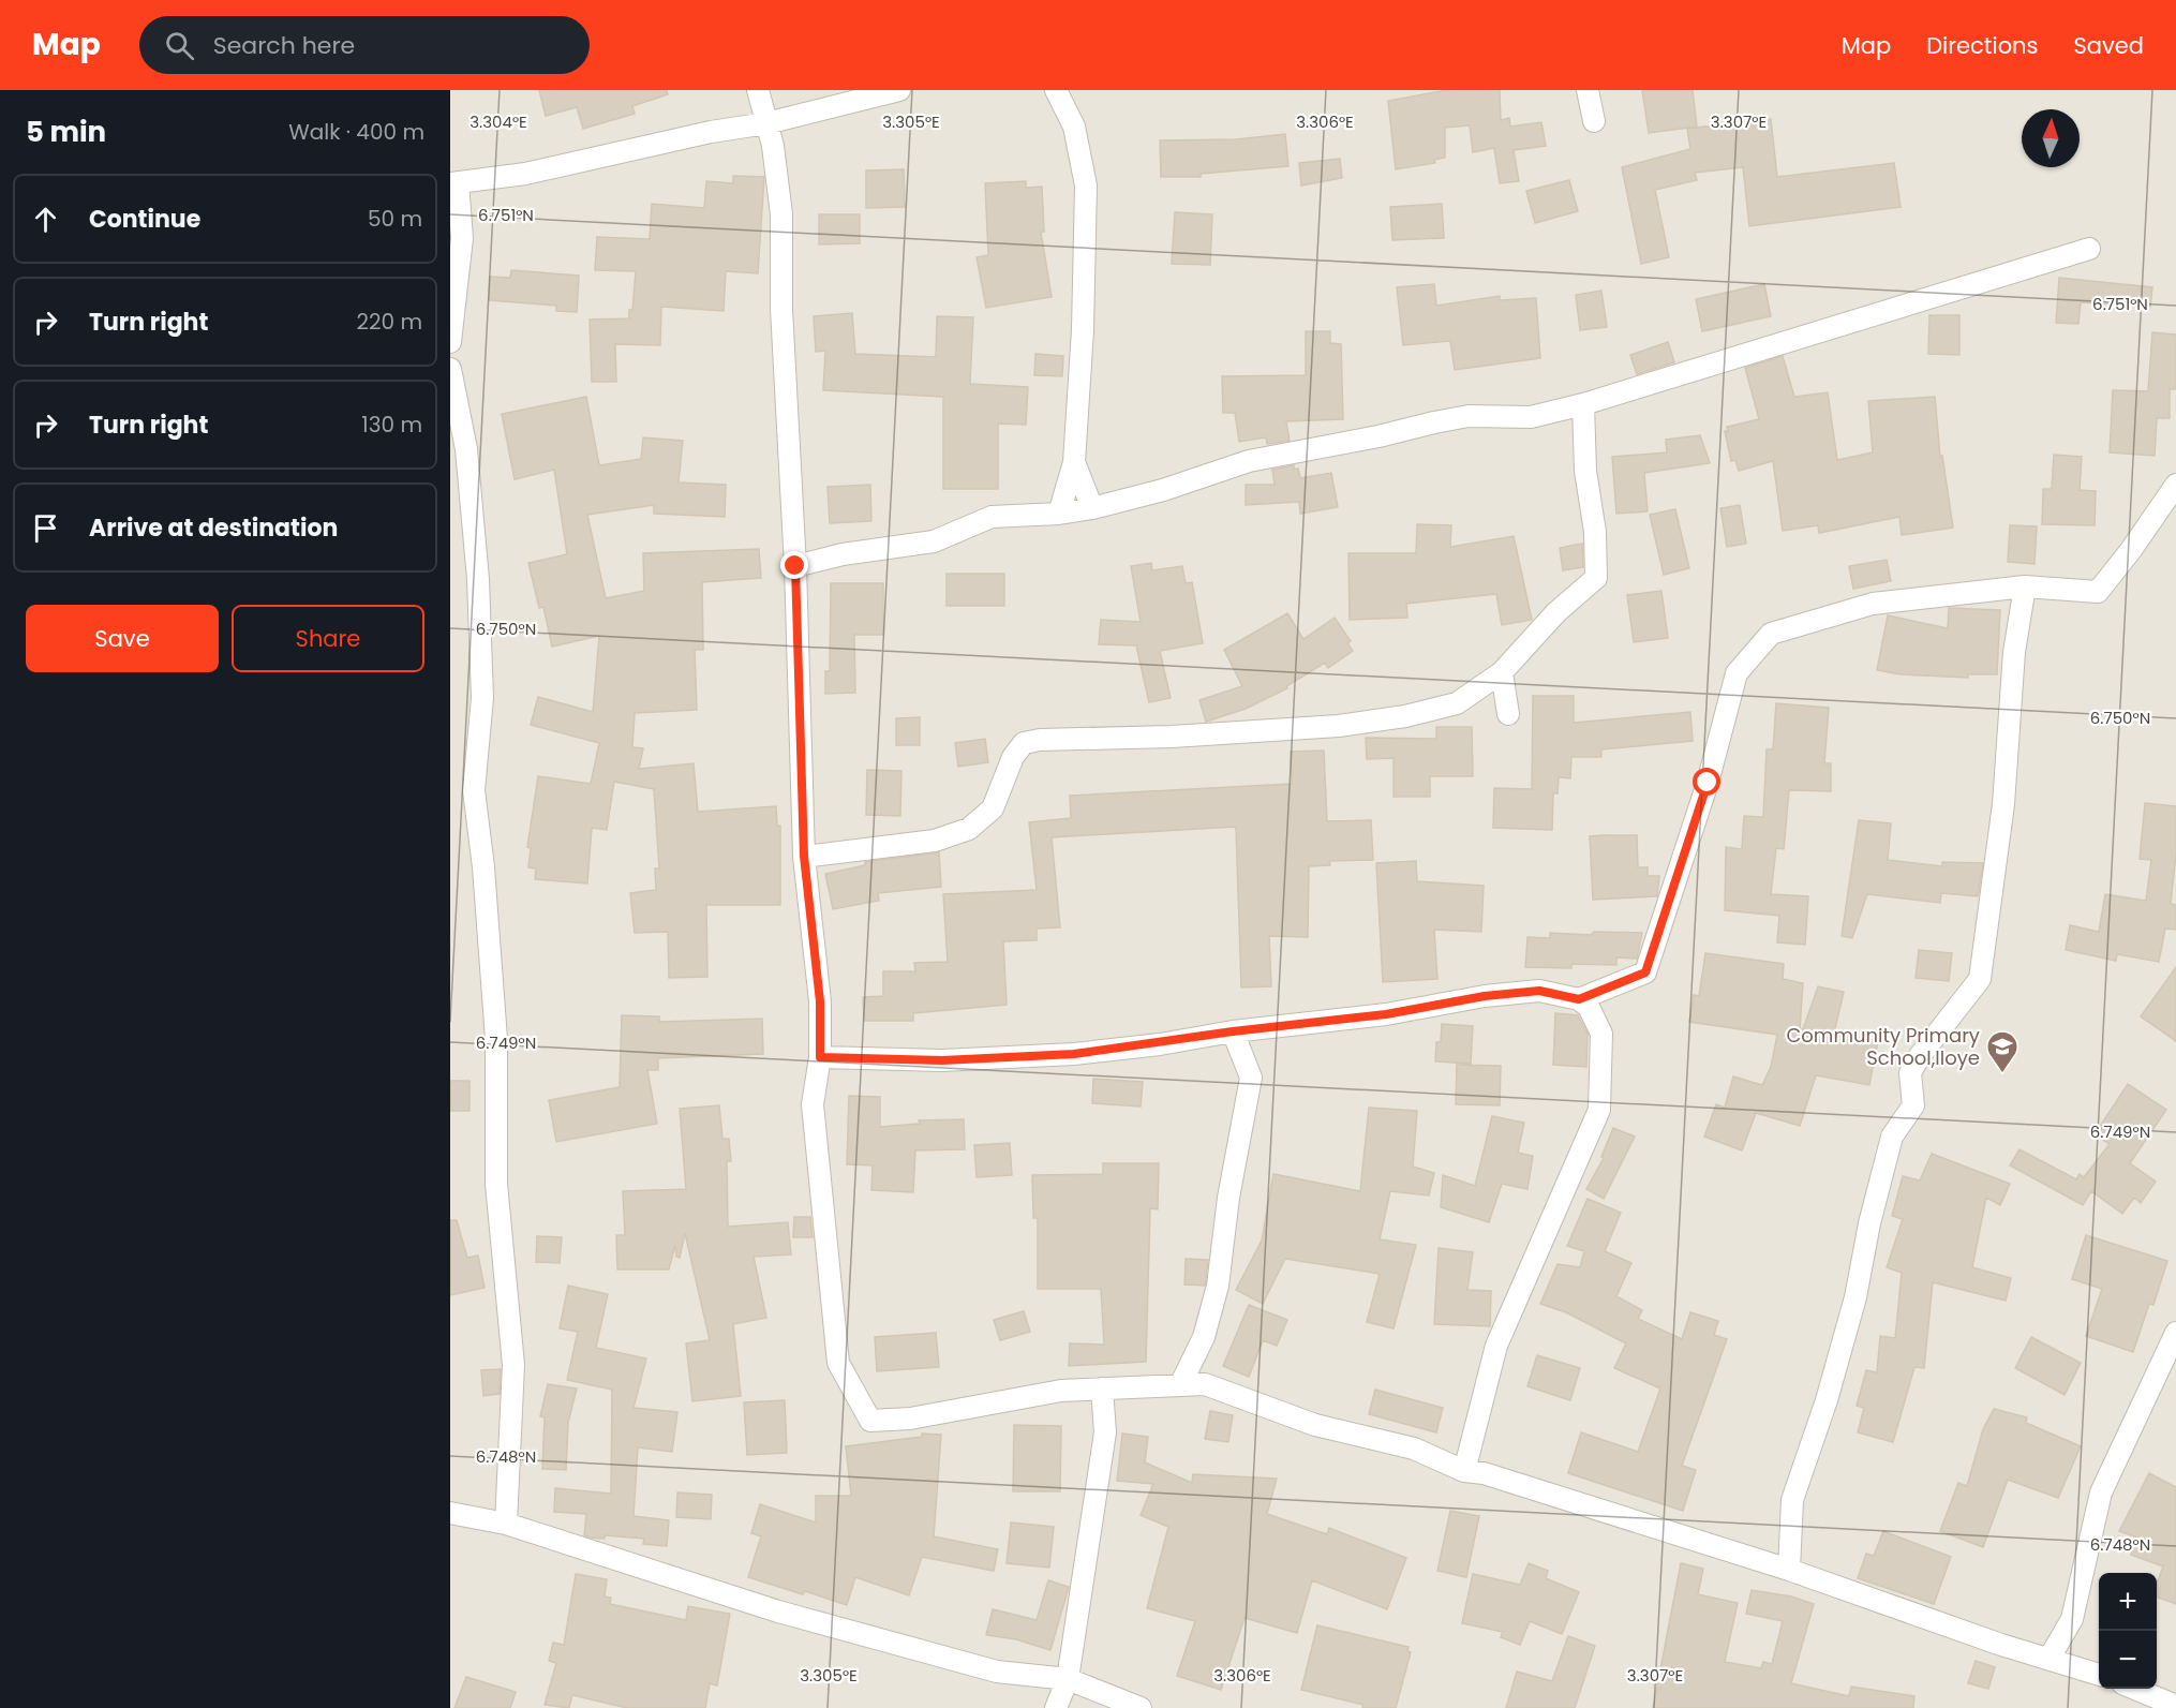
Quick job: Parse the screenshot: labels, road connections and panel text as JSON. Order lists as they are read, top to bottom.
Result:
{
  "places": {
    "school or university": ["Community Primary School,Iloye"]
  },
  "north": "top",
  "page": {
    "header": "Map",
    "search": "Search here",
    "nav": ["Map", "Directions", "Saved"],
    "heading": ["5 min", "Walk · 400 m"],
    "list": [
      ["Continue", "50 m"],
      ["Turn right", "220 m"],
      ["Turn right", "130 m"],
      "Arrive at destination"
    ],
    "buttons": ["Save", "Share"],
    "map_buttons": ["+", "−"]
  },
  "coordinates": [
    "3.304°E",
    "3.305°E",
    "3.306°E",
    "3.307°E",
    "6.751°N",
    "6.750°N",
    "6.749°N",
    "6.748°N"
  ]
}
